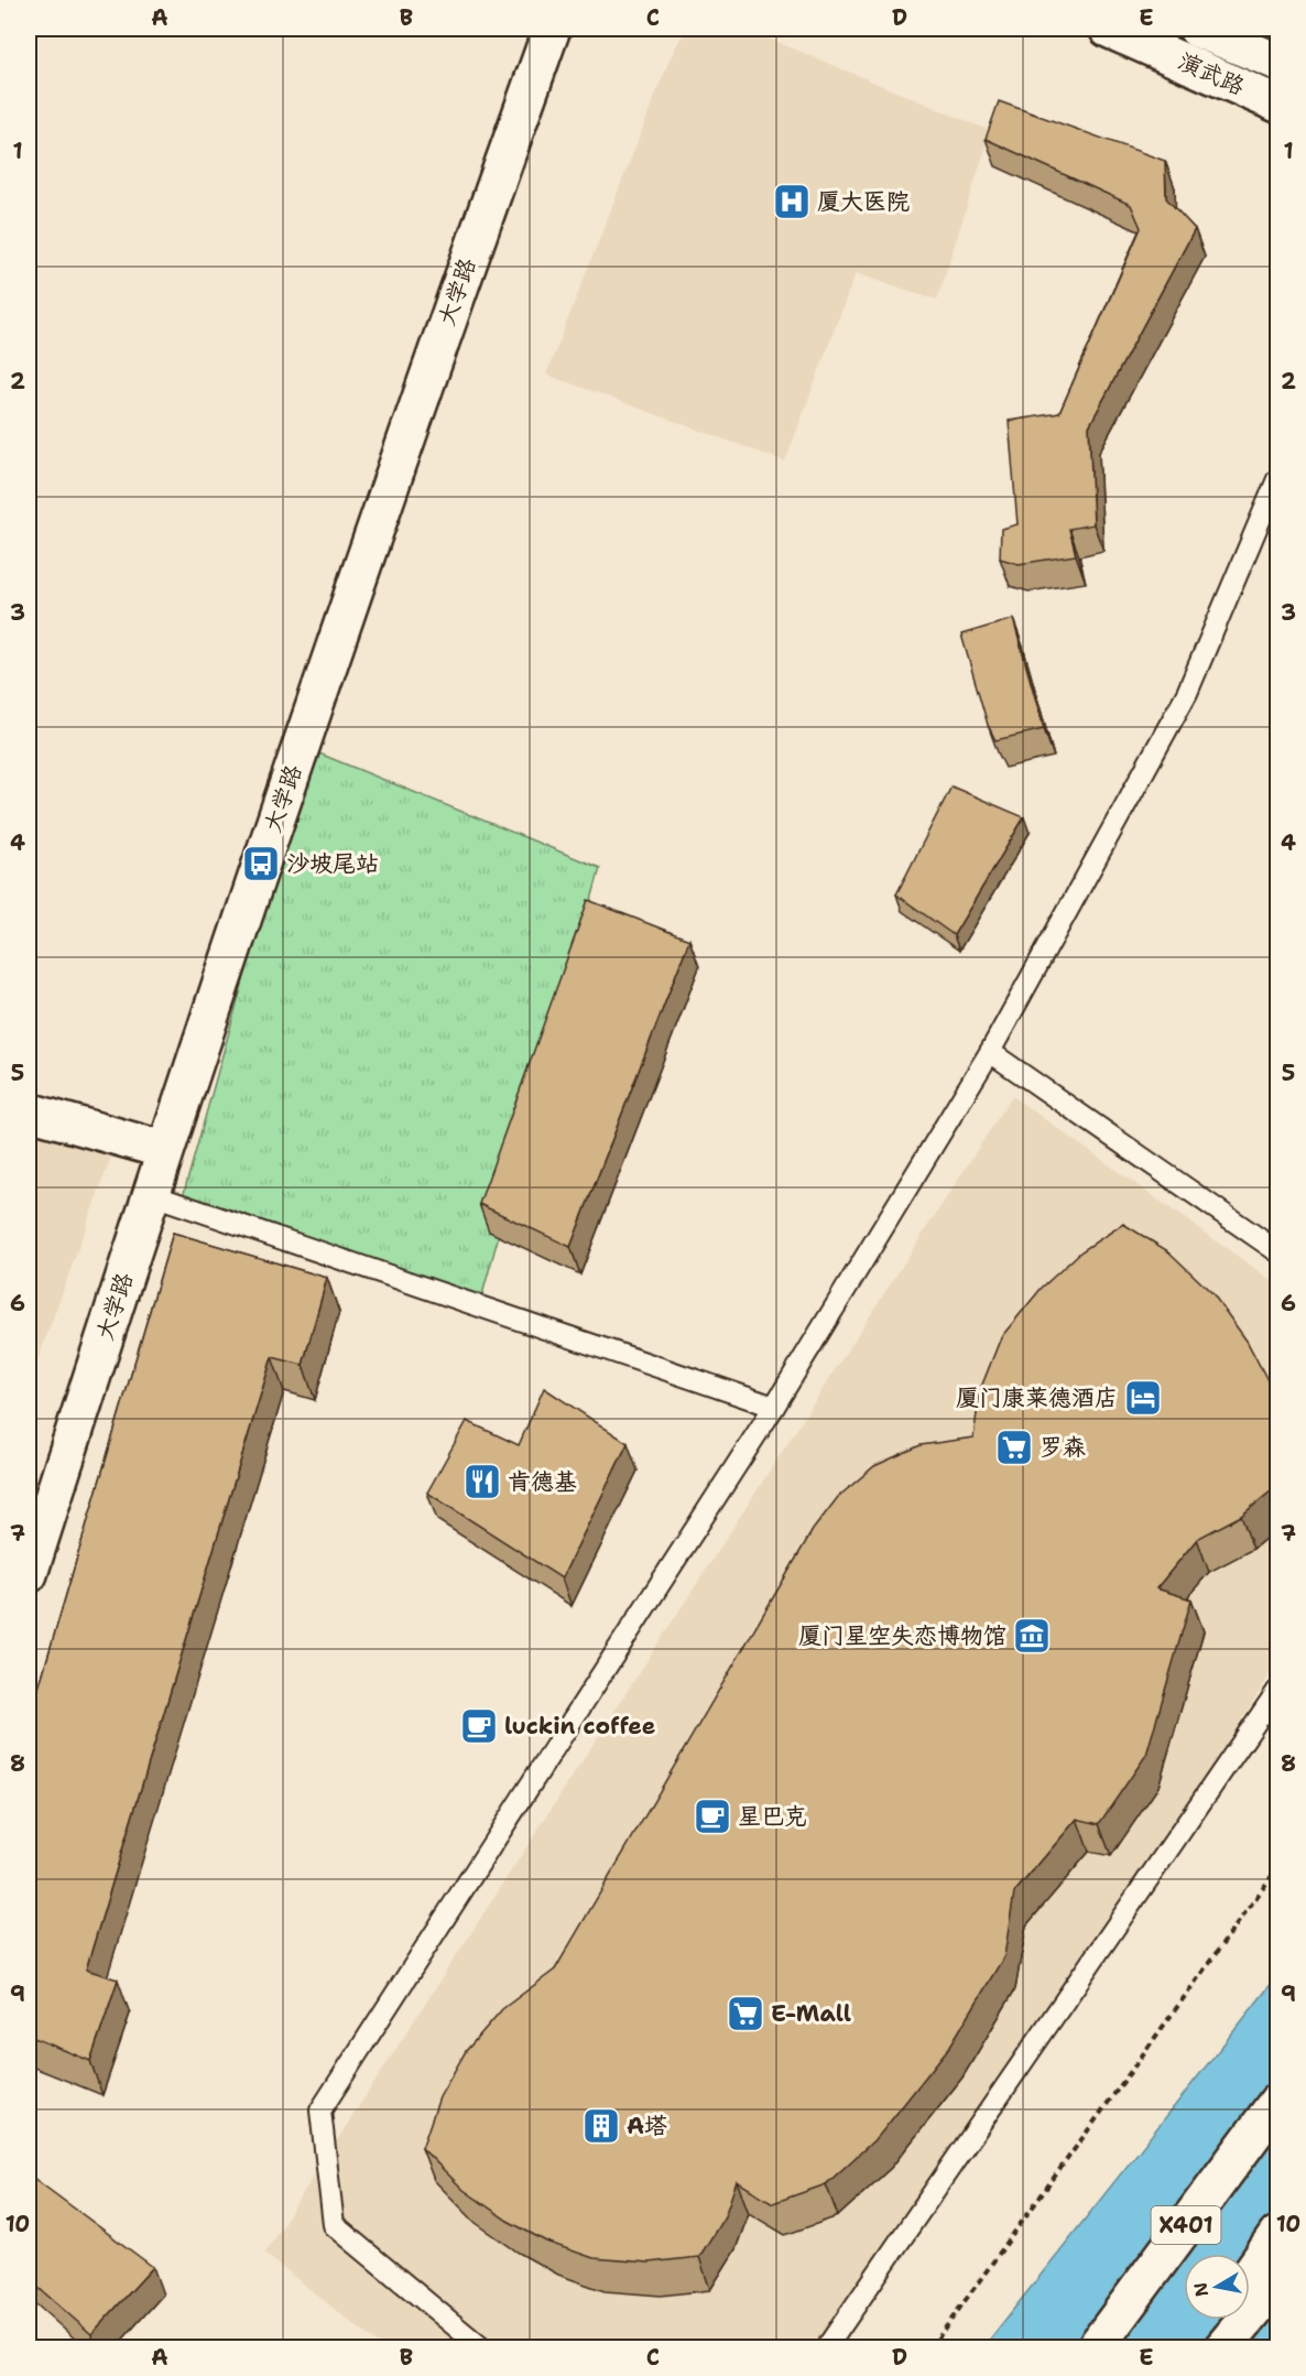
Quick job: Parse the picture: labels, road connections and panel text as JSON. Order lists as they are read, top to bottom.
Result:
{
  "streets": {
    "main road": ["演武路", "大学路", "X401"]
  },
  "places": {
    "hospital": ["厦大医院"],
    "bus stop": ["沙坡尾站"],
    "hotel": ["厦门康莱德酒店"],
    "supermarket": ["罗森", "E-Mall"],
    "restaurant": ["肯德基"],
    "museum": ["厦门星空失恋博物馆"],
    "cafe": ["luckin coffee", "星巴克"],
    "building": ["A塔"]
  },
  "north": "left",
  "grid": {
    "columns": [
      "A",
      "B",
      "C",
      "D",
      "E"
    ],
    "rows": [
      "1",
      "2",
      "3",
      "4",
      "5",
      "6",
      "7",
      "8",
      "9",
      "10"
    ]
  }
}
